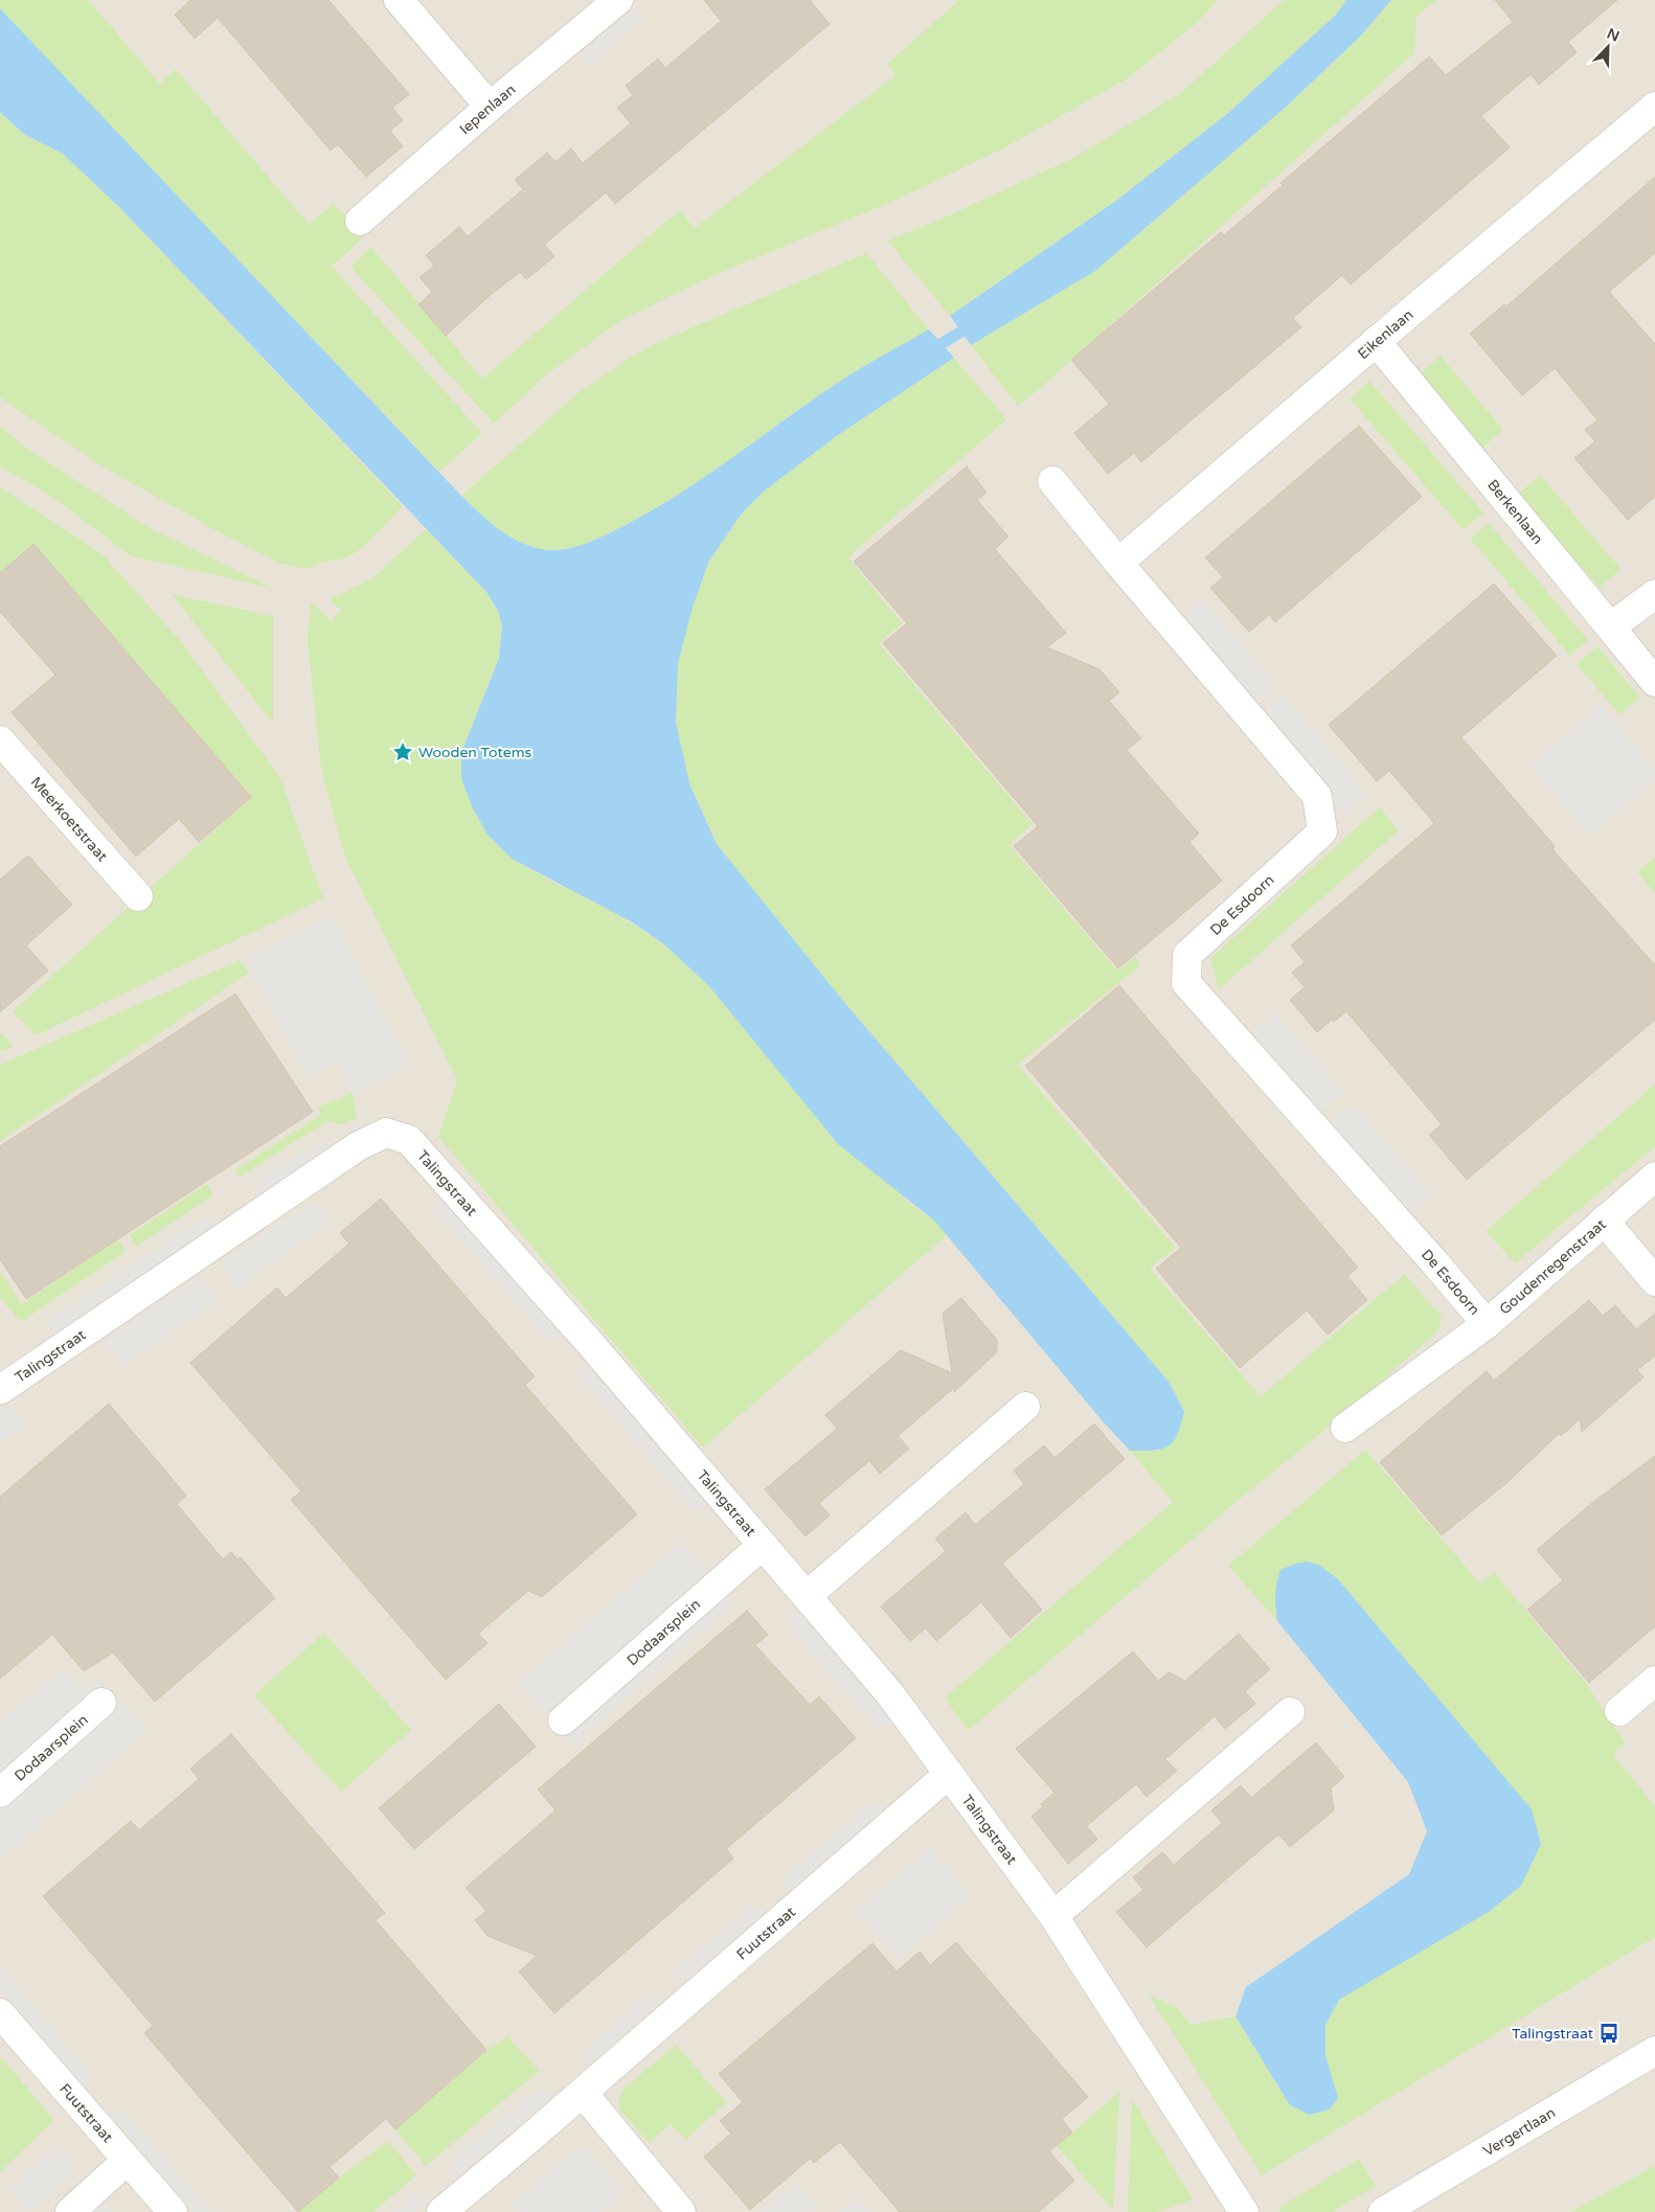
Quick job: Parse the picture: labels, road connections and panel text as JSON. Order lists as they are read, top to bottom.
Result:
{
  "streets": {
    "street": [
      "Iepenlaan",
      "Eikenlaan",
      "Berkenlaan",
      "Meerkoetstraat",
      "De Esdoorn",
      "Talingstraat",
      "Goudenregenstraat",
      "Dodaarsplein",
      "Fuutstraat",
      "Vergertlaan"
    ]
  },
  "crossings": [
    ["Eikenlaan", "Berkenlaan"],
    ["Eikenlaan", "De Esdoorn"],
    ["De Esdoorn", "Goudenregenstraat"],
    ["Talingstraat", "Dodaarsplein"],
    ["Talingstraat", "Fuutstraat"]
  ],
  "places": {
    "place": ["Wooden Totems"],
    "bus stop": ["Talingstraat"]
  },
  "north": "top right"
}
